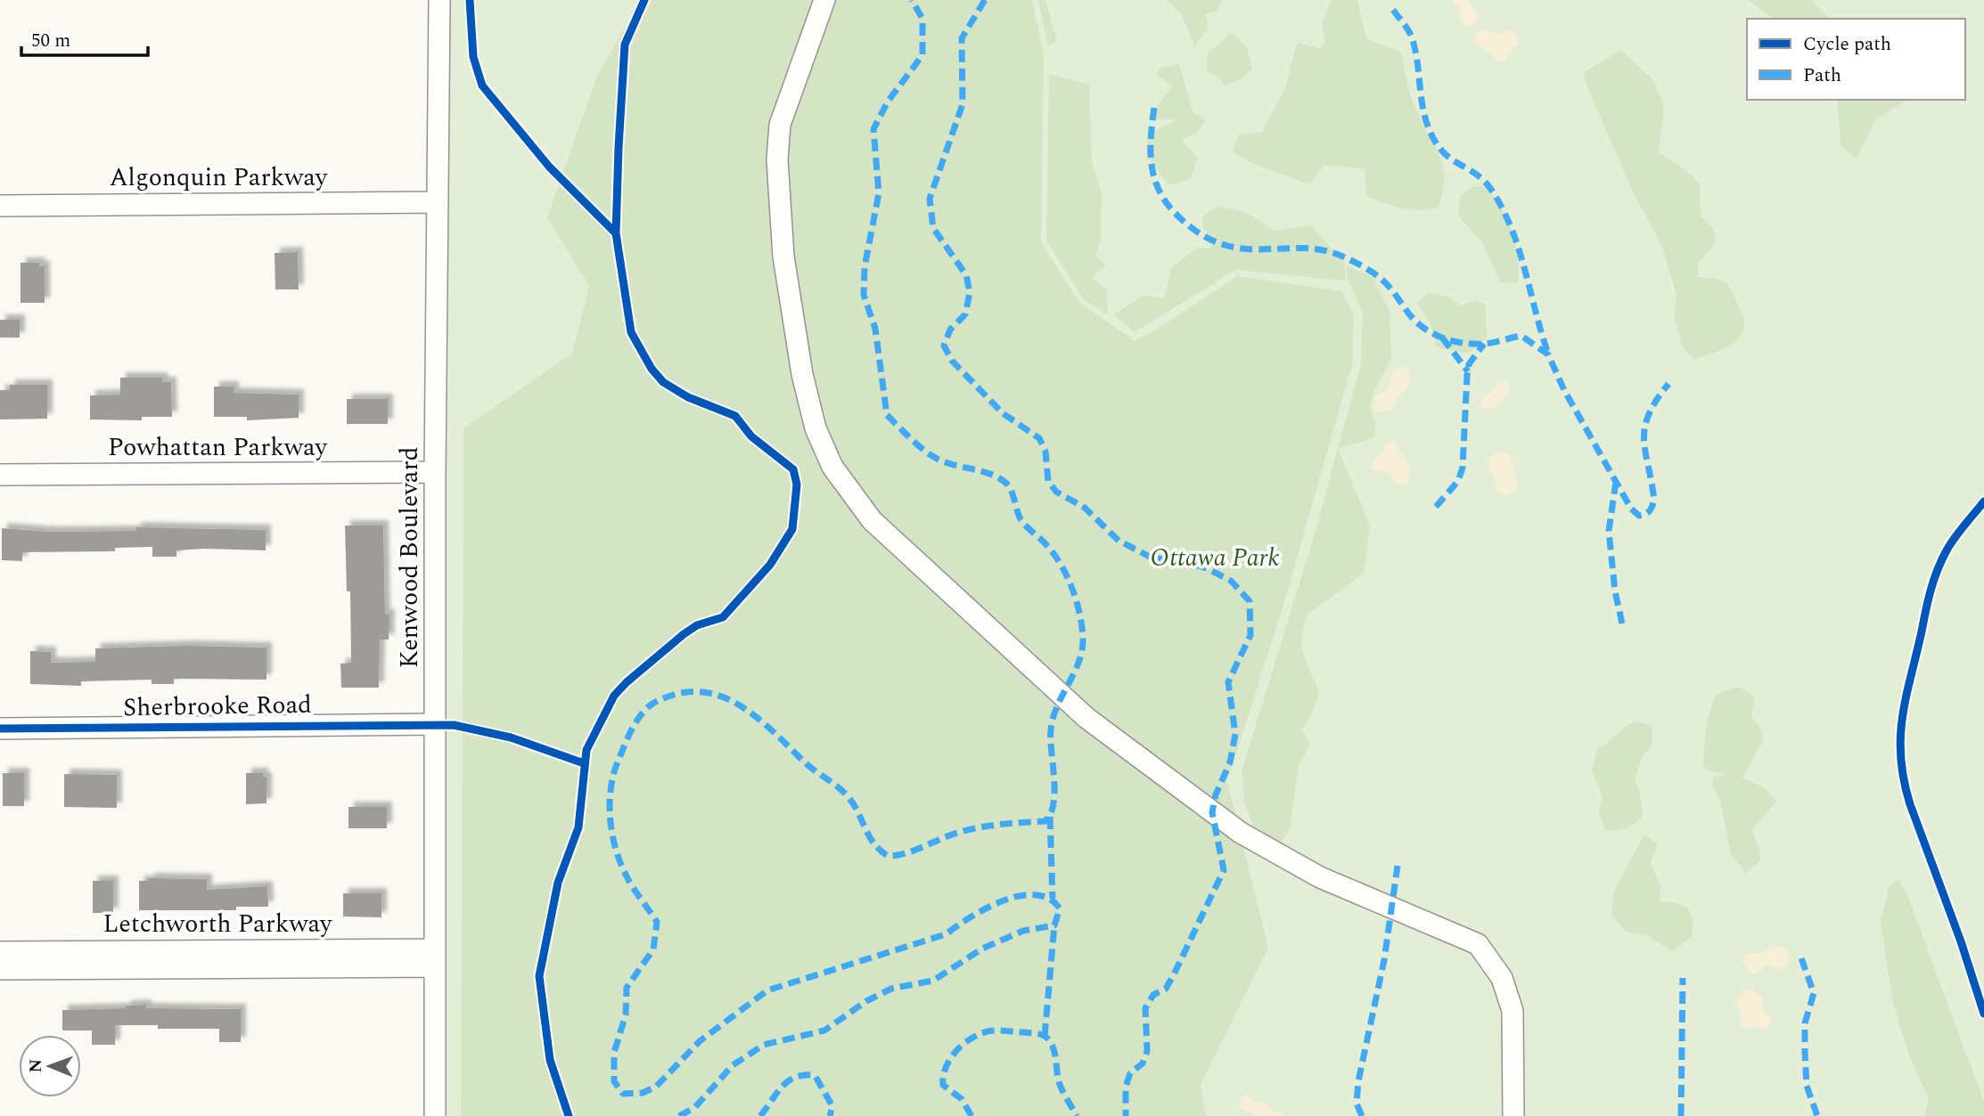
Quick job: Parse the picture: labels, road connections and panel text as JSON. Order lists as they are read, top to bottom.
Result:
{
  "streets": {
    "street": [
      "Algonquin Parkway",
      "Powhattan Parkway",
      "Kenwood Boulevard",
      "Sherbrooke Road",
      "Letchworth Parkway"
    ]
  },
  "crossings": [
    ["Algonquin Parkway", "Kenwood Boulevard"],
    ["Powhattan Parkway", "Kenwood Boulevard"],
    ["Kenwood Boulevard", "Sherbrooke Road"],
    ["Kenwood Boulevard", "Letchworth Parkway"]
  ],
  "parks": ["Ottawa Park"],
  "legend": ["Cycle path", "Path"],
  "scale_bar": "50 m",
  "north": "left"
}
